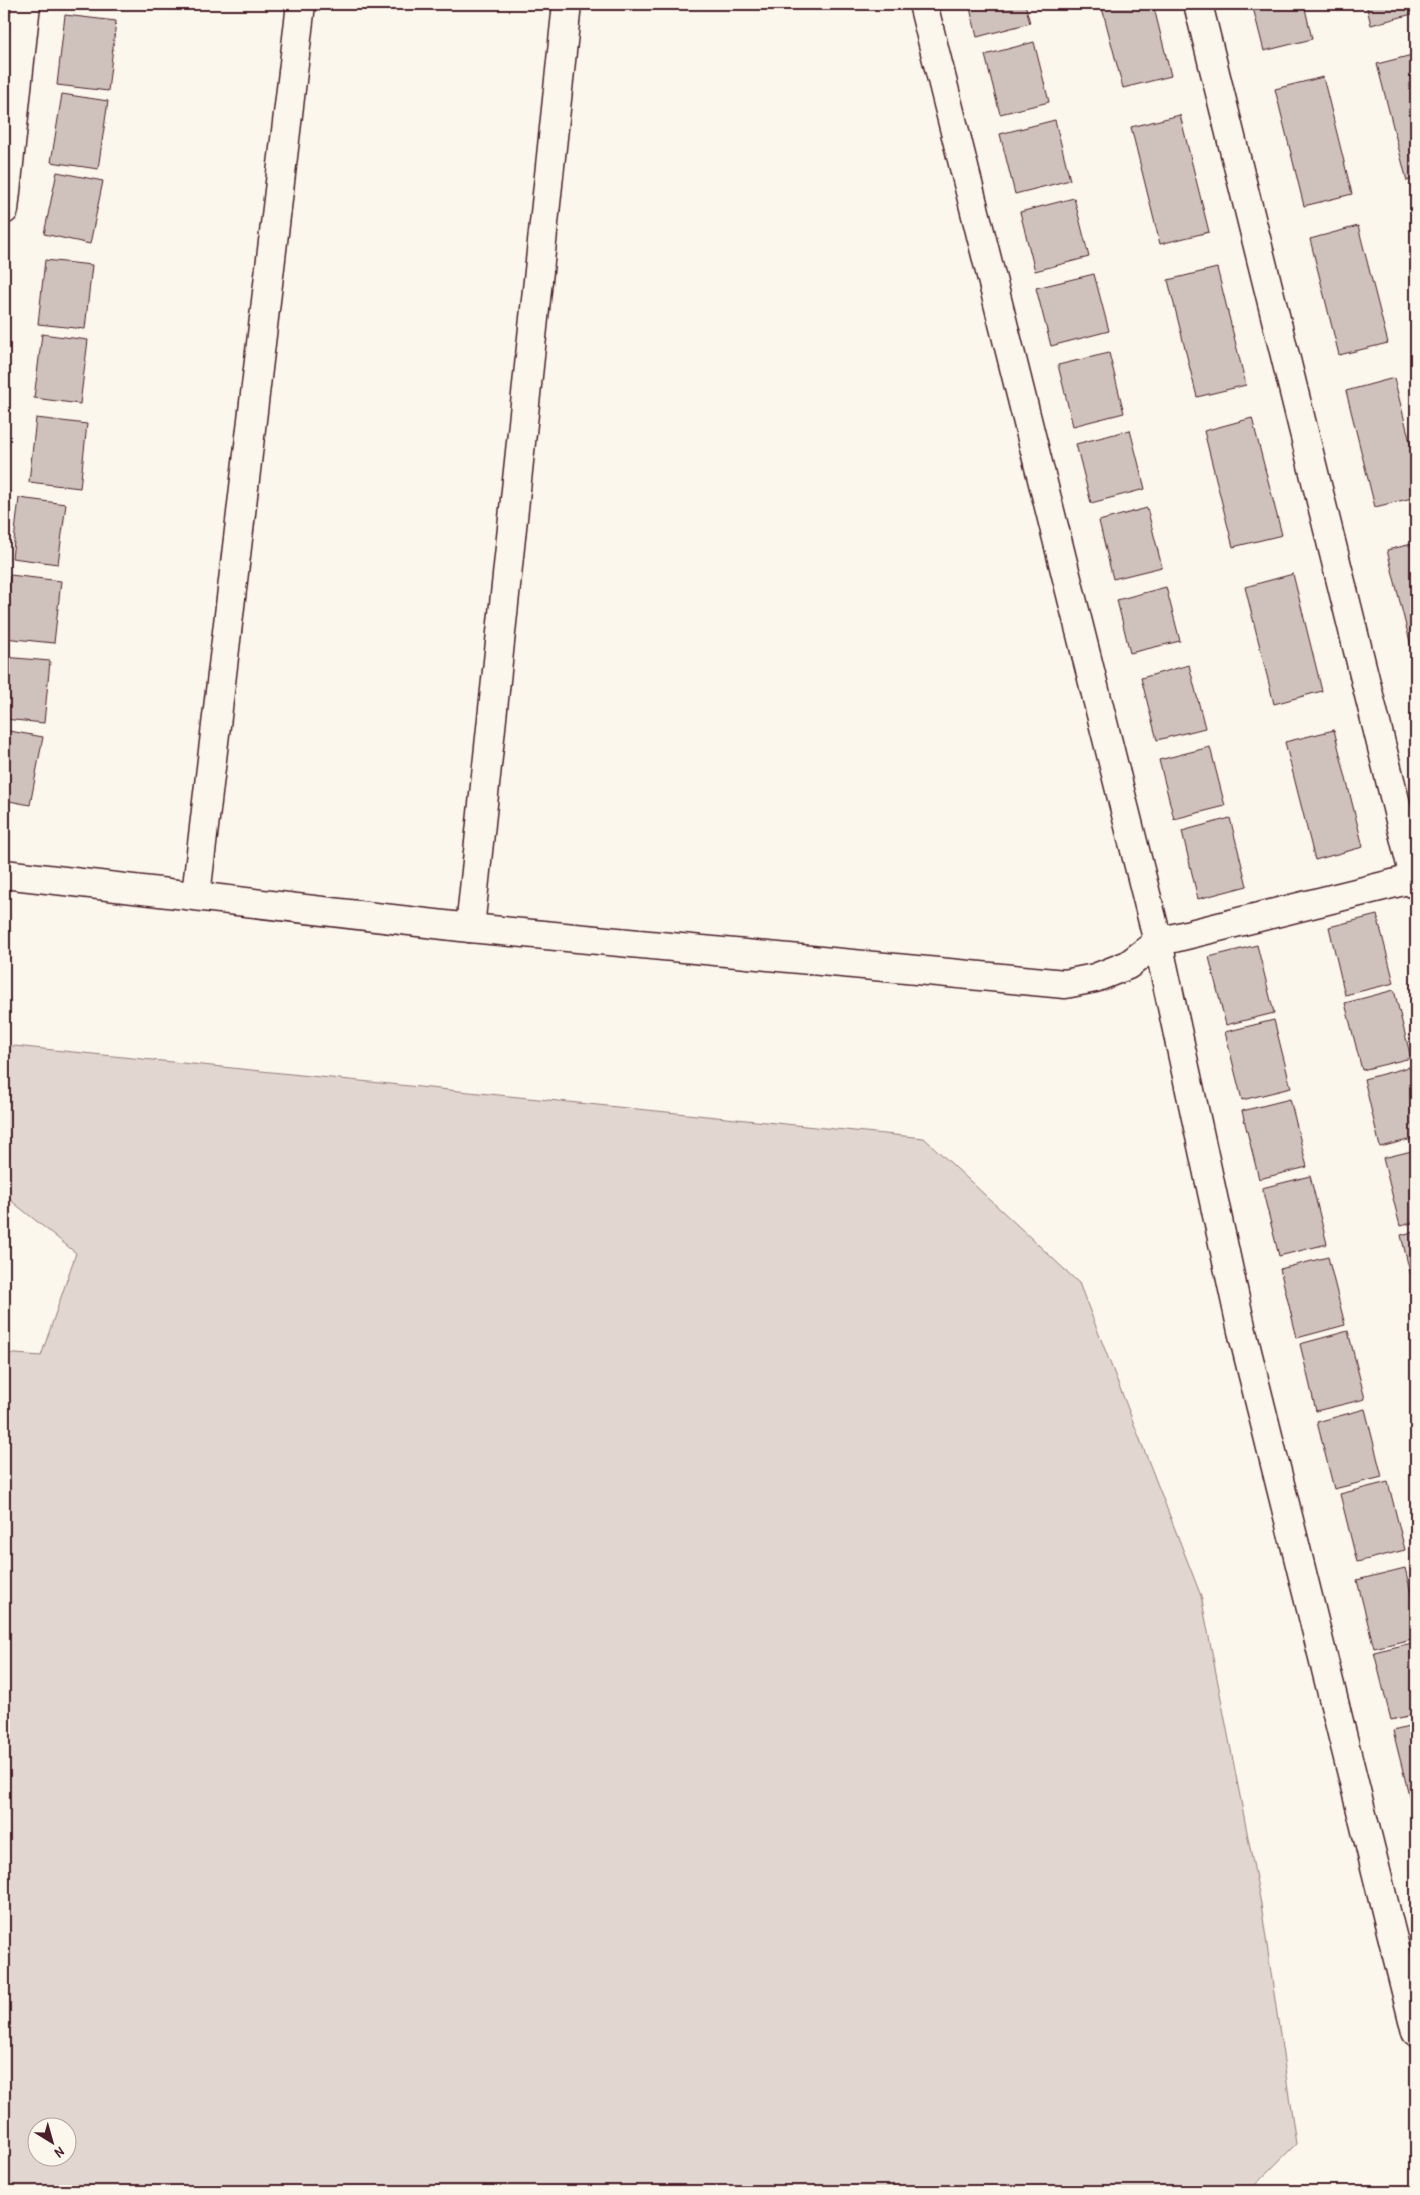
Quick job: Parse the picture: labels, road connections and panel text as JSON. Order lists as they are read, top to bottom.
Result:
{
  "north": "bottom right"
}
